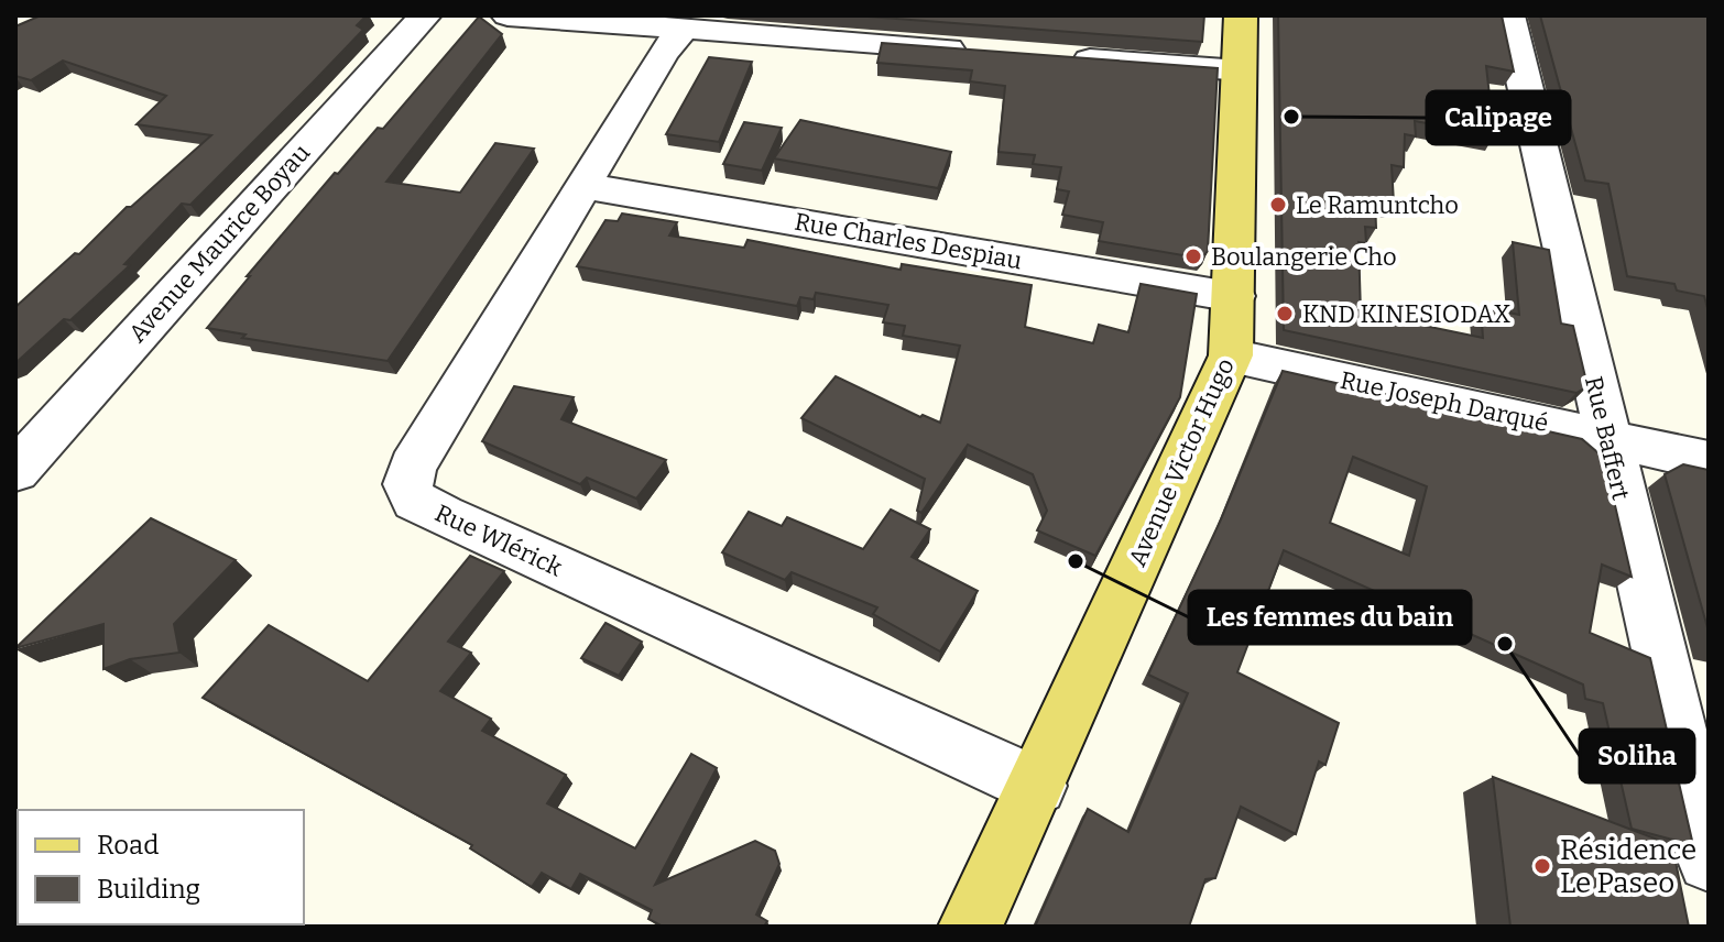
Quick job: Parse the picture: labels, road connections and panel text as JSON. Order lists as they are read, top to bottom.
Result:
{
  "streets": {
    "main road": ["Avenue Victor Hugo"],
    "street": [
      "Rue Charles Despiau",
      "Avenue Maurice Boyau",
      "Rue Joseph Darqué",
      "Rue Baffert",
      "Rue Wlérick"
    ]
  },
  "crossings": [
    ["Rue Charles Despiau", "Avenue Victor Hugo"],
    ["Rue Charles Despiau", "Rue Wlérick"],
    ["Rue Joseph Darqué", "Rue Baffert"],
    ["Rue Joseph Darqué", "Avenue Victor Hugo"],
    ["Avenue Victor Hugo", "Rue Wlérick"]
  ],
  "places": [
    "Calipage",
    "Le Ramuntcho",
    "Boulangerie Cho",
    "KND KINESIODAX",
    "Les femmes du bain",
    "Soliha",
    "Résidence Le Paseo"
  ],
  "legend": ["Road", "Building"]
}
